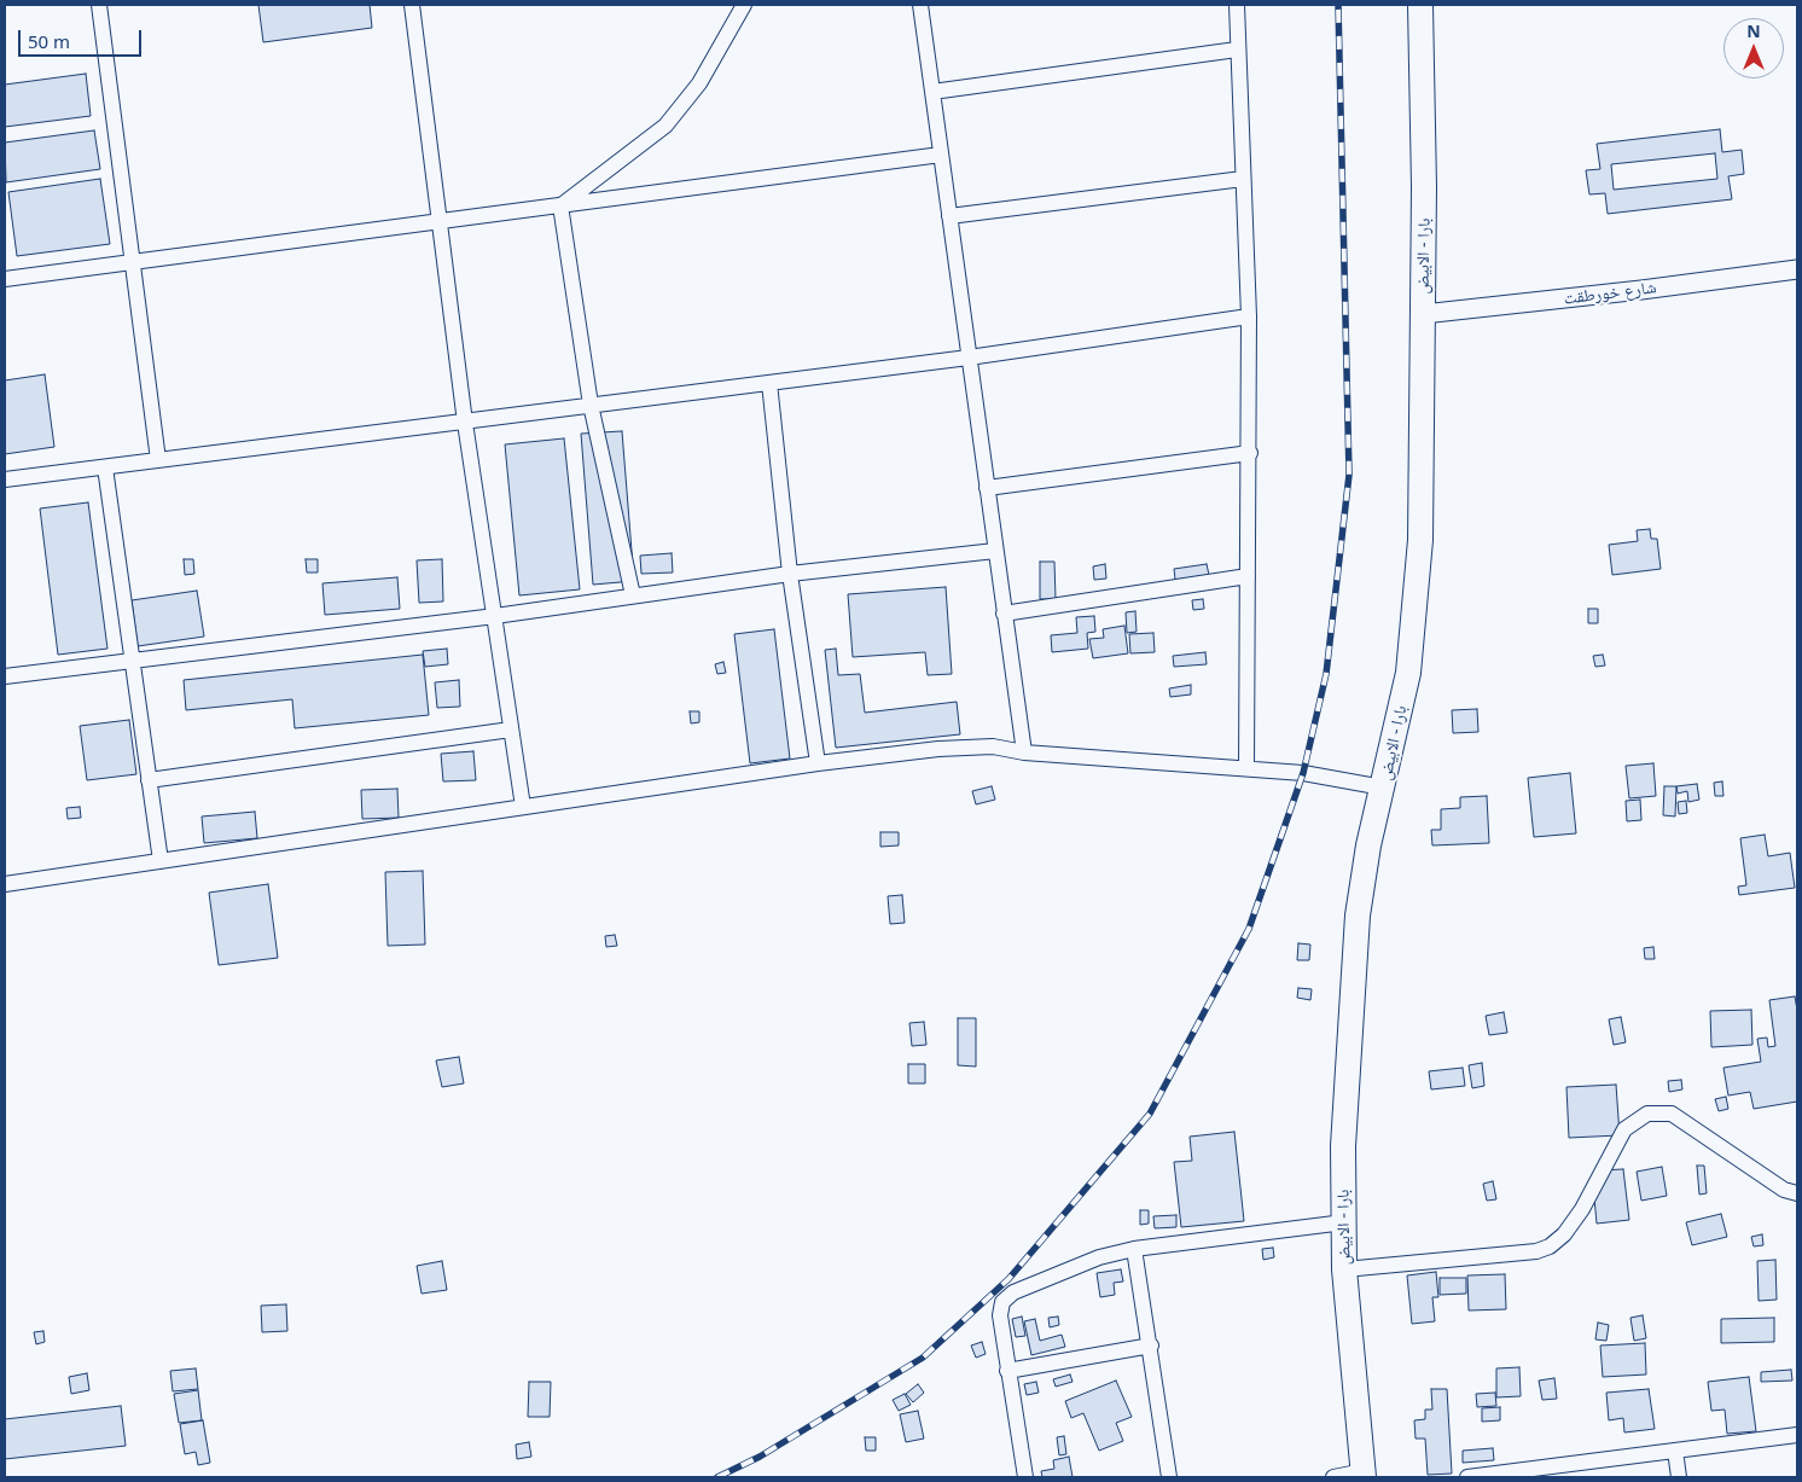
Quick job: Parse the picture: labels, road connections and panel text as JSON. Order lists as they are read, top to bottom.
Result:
{
  "streets": {
    "main road": ["بارا - الابيض"],
    "street": ["شارع خورطقت"]
  },
  "crossings": [
    ["بارا - الابيض", "شارع خورطقت"]
  ],
  "scale_bar": "50 m",
  "north": "top"
}
